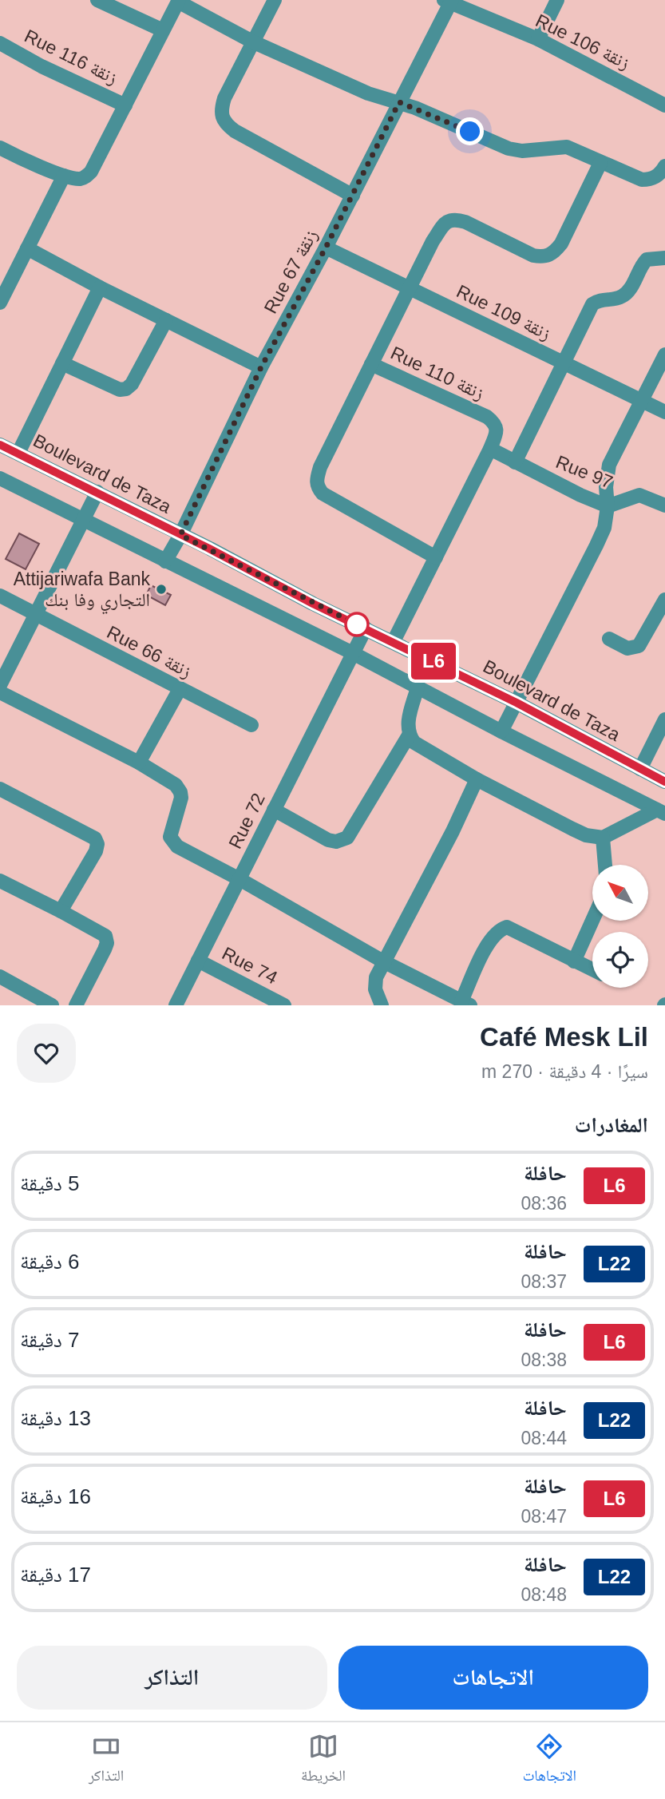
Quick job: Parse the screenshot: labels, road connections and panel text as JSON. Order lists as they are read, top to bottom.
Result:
{
  "streets": {
    "street": [
      "Rue 106 زنقة",
      "Rue 116 زنقة",
      "Rue 67 زنقة",
      "Rue 109 زنقة",
      "Rue 110 زنقة",
      "Rue 97",
      "Boulevard de Taza",
      "Rue 66 زنقة",
      "Rue 72",
      "Rue 74"
    ]
  },
  "crossings": [
    ["Rue 106 زنقة", "Rue 67 زنقة"],
    ["Rue 67 زنقة", "Rue 109 زنقة"],
    ["Rue 67 زنقة", "Boulevard de Taza"],
    ["Rue 110 زنقة", "Rue 97"],
    ["Boulevard de Taza", "Rue 72"],
    ["Rue 72", "Rue 74"]
  ],
  "places": ["Attijariwafa Bank التجاري وفا بنك"],
  "lines": ["bus line L6"],
  "north": "top left",
  "page": {
    "on_map": "L6",
    "heading": [
      ["Café Mesk Lil", "سيرًا · 4 دقيقة · 270 m"],
      "المغادرات"
    ],
    "list": [
      {
        "mark": "L6",
        "name": "حافلة",
        "note": "08:36",
        "value": "5 دقيقة"
      },
      {
        "mark": "L22",
        "name": "حافلة",
        "note": "08:37",
        "value": "6 دقيقة"
      },
      {
        "mark": "L6",
        "name": "حافلة",
        "note": "08:38",
        "value": "7 دقيقة"
      },
      {
        "mark": "L22",
        "name": "حافلة",
        "note": "08:44",
        "value": "13 دقيقة"
      },
      {
        "mark": "L6",
        "name": "حافلة",
        "note": "08:47",
        "value": "16 دقيقة"
      },
      {
        "mark": "L22",
        "name": "حافلة",
        "note": "08:48",
        "value": "17 دقيقة"
      }
    ],
    "buttons": ["الاتجاهات", "التذاكر"],
    "tabs": ["الاتجاهات", "الخريطة", "التذاكر"]
  }
}
